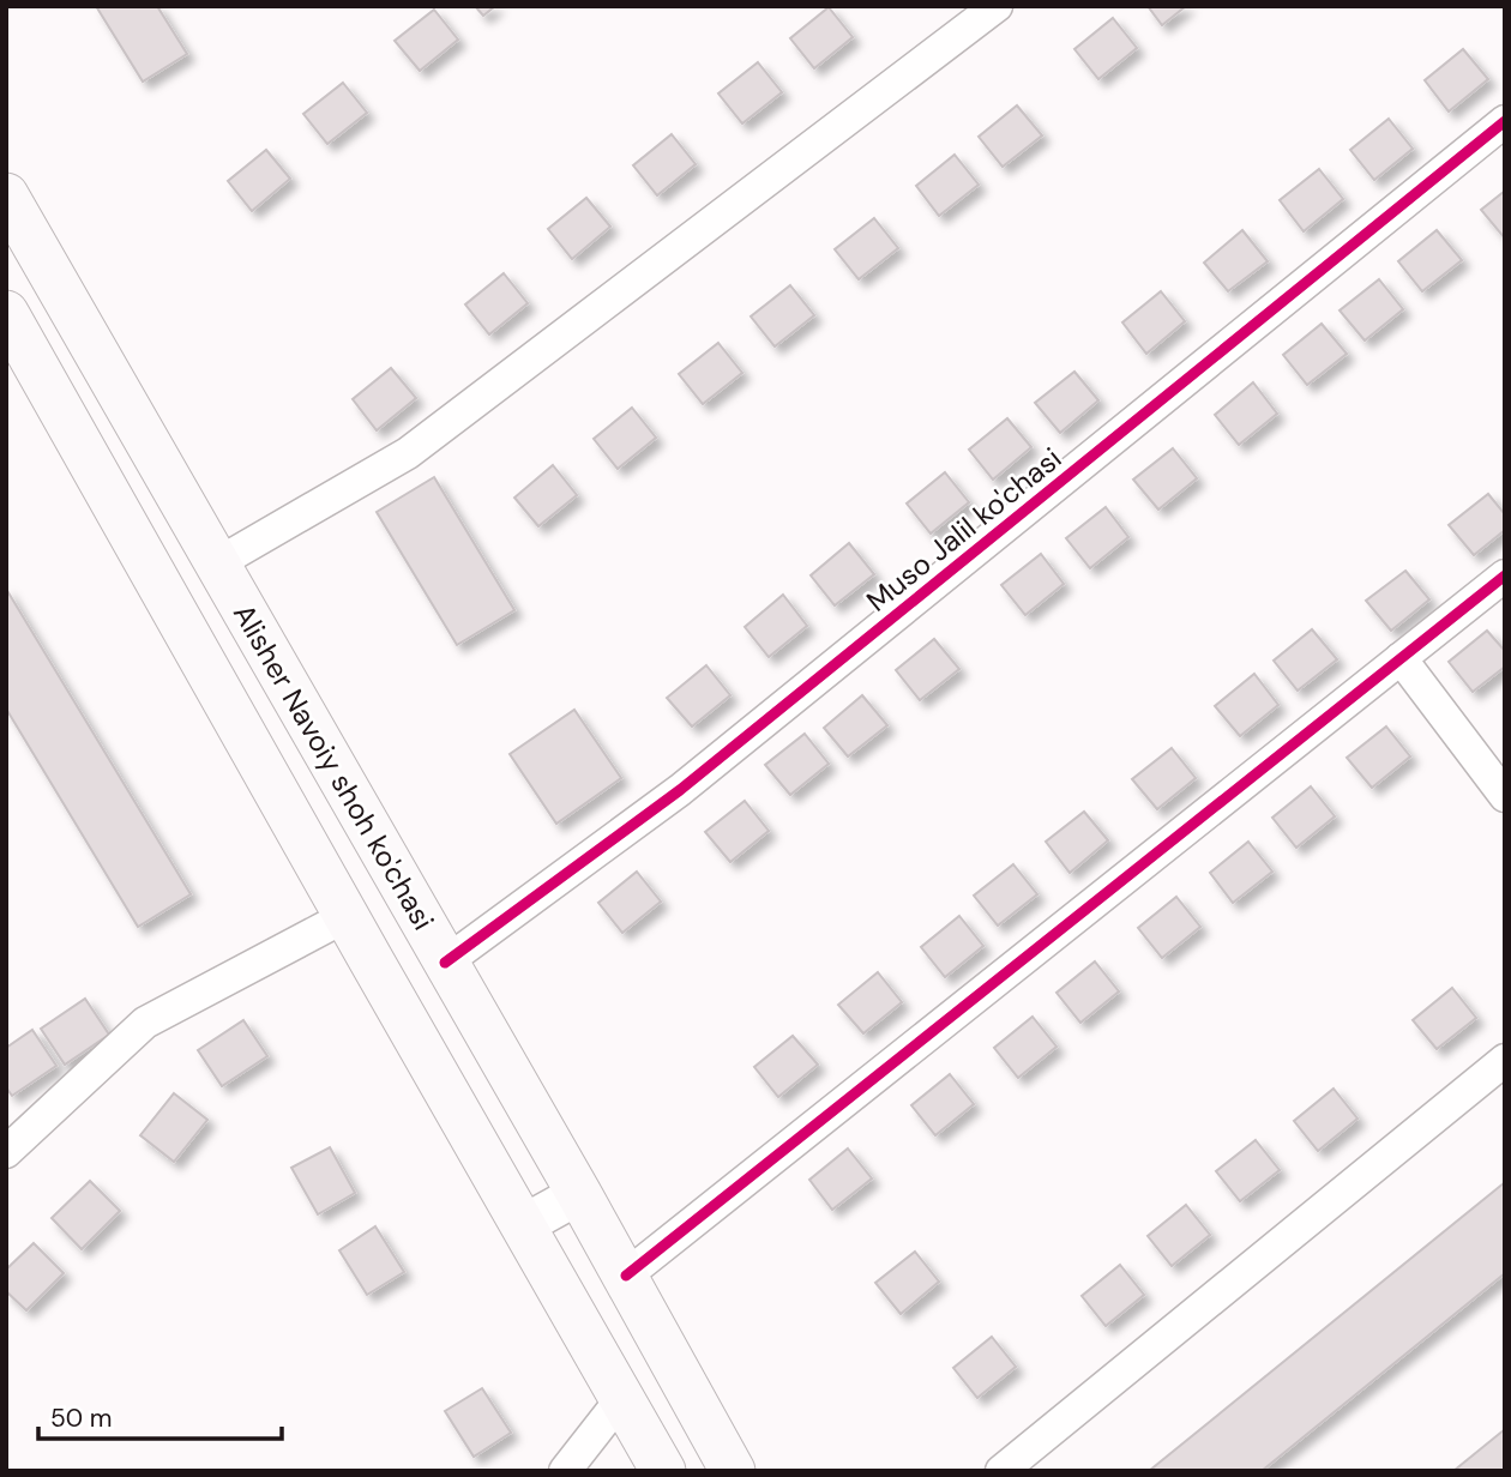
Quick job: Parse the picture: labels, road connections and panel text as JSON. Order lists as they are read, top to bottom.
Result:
{
  "streets": {
    "main road": ["Alisher Navoiy shoh ko'chasi"],
    "street": ["Muso Jalil ko'chasi"]
  },
  "crossings": [
    ["Muso Jalil ko'chasi", "Alisher Navoiy shoh ko'chasi"]
  ],
  "scale_bar": "50 m"
}
